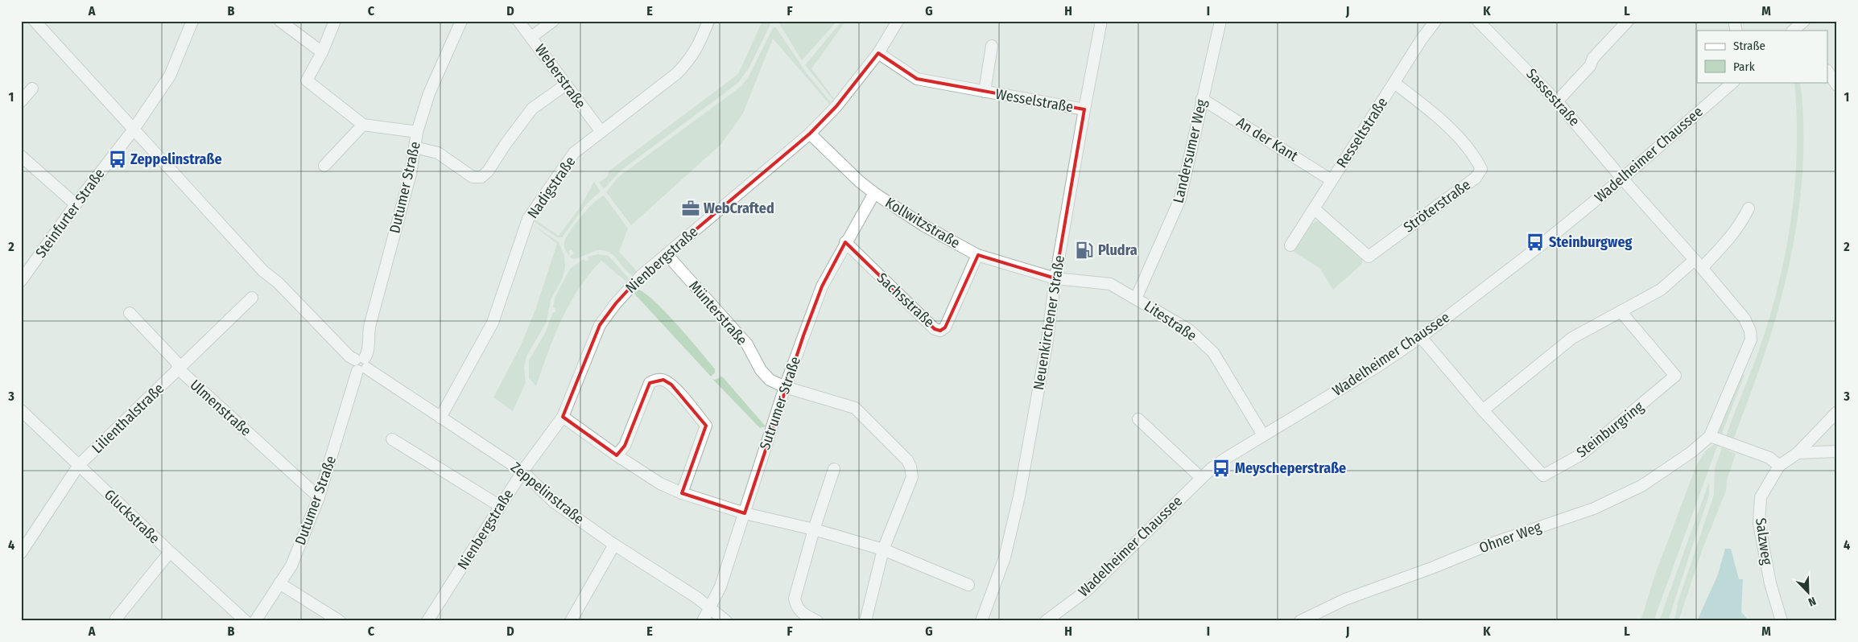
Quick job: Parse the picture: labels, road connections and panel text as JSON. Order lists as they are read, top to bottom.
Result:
{
  "streets": {
    "street": [
      "Weberstraße",
      "Sassestraße",
      "Wesselstraße",
      "Resseltstraße",
      "An der Kant",
      "Landersumer Weg",
      "Wadelheimer Chaussee",
      "Dutumer Straße",
      "Nadigstraße",
      "Ströterstraße",
      "Steinfurter Straße",
      "Kollwitzstraße",
      "Nienbergstraße",
      "Sachsstraße",
      "Münterstraße",
      "Litestraße",
      "Neuenkirchener Straße",
      "Sutrumer Straße",
      "Ulmenstraße",
      "Lilienthalstraße",
      "Steinburgring",
      "Zeppelinstraße",
      "Gluckstraße",
      "Ohner Weg",
      "Salzweg"
    ]
  },
  "crossings": [
    ["Weberstraße", "Nadigstraße"],
    ["Sassestraße", "Wadelheimer Chaussee"],
    ["Wesselstraße", "Nienbergstraße"],
    ["Wesselstraße", "Neuenkirchener Straße"],
    ["Resseltstraße", "An der Kant"],
    ["Resseltstraße", "Ströterstraße"],
    ["An der Kant", "Landersumer Weg"],
    ["Landersumer Weg", "Litestraße"],
    ["Wadelheimer Chaussee", "Litestraße"],
    ["Wadelheimer Chaussee", "Steinburgring"],
    ["Dutumer Straße", "Ulmenstraße"],
    ["Dutumer Straße", "Zeppelinstraße"],
    ["Nadigstraße", "Zeppelinstraße"],
    ["Steinfurter Straße", "Zeppelinstraße"],
    ["Kollwitzstraße", "Nienbergstraße"],
    ["Kollwitzstraße", "Sachsstraße"],
    ["Kollwitzstraße", "Litestraße"],
    ["Kollwitzstraße", "Neuenkirchener Straße"],
    ["Kollwitzstraße", "Sutrumer Straße"],
    ["Nienbergstraße", "Münterstraße"],
    ["Nienbergstraße", "Zeppelinstraße"],
    ["Sachsstraße", "Sutrumer Straße"],
    ["Münterstraße", "Sutrumer Straße"],
    ["Litestraße", "Neuenkirchener Straße"],
    ["Sutrumer Straße", "Zeppelinstraße"],
    ["Ulmenstraße", "Lilienthalstraße"],
    ["Lilienthalstraße", "Gluckstraße"]
  ],
  "places": {
    "bus stop": ["Zeppelinstraße", "Steinburgweg", "Meyscheperstraße"],
    "office": ["WebCrafted"],
    "fuel station": ["Pludra"]
  },
  "legend": ["Straße", "Park"],
  "north": "bottom right",
  "grid": {
    "columns": [
      "A",
      "B",
      "C",
      "D",
      "E",
      "F",
      "G",
      "H",
      "I",
      "J",
      "K",
      "L",
      "M"
    ],
    "rows": [
      "1",
      "2",
      "3",
      "4"
    ]
  }
}
